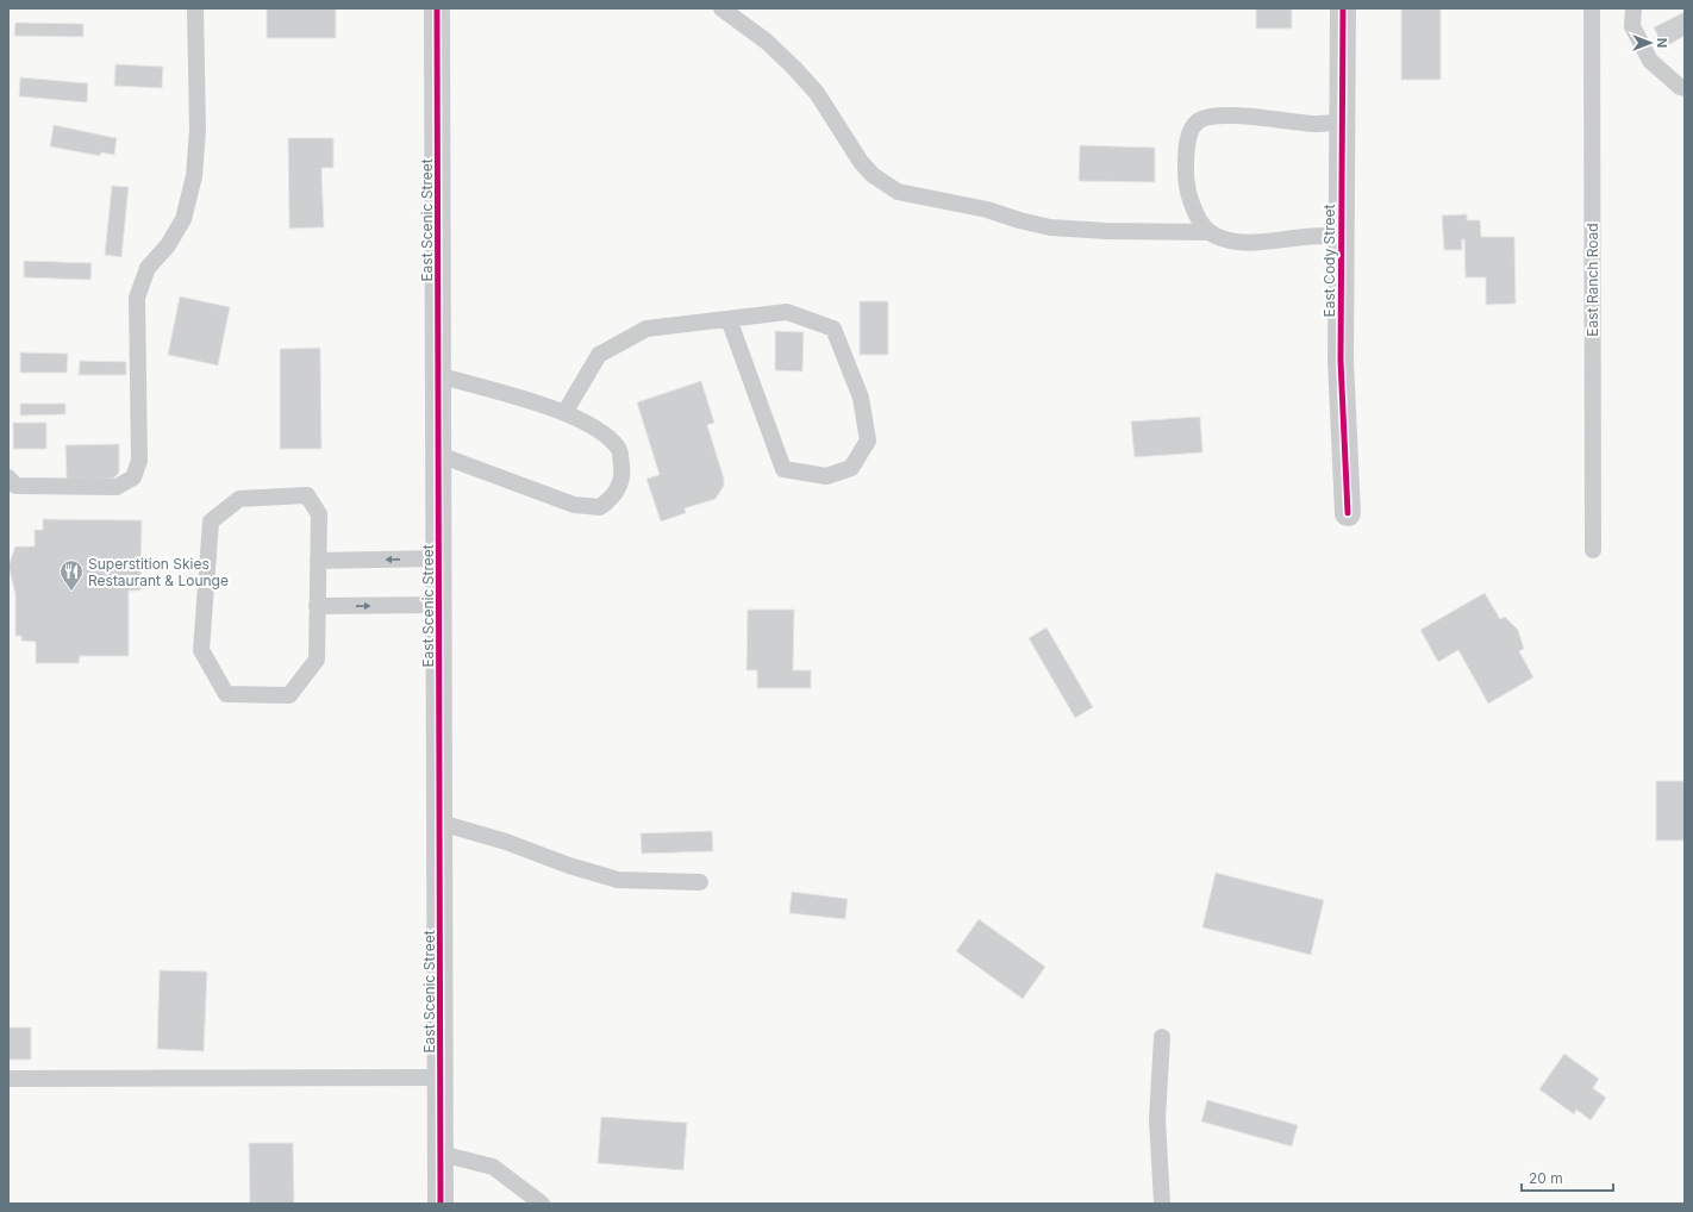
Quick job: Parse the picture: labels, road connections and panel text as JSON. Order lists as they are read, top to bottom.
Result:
{
  "streets": {
    "street": ["East Scenic Street", "East Cody Street"],
    "lane": ["East Ranch Road"]
  },
  "places": {
    "restaurant": ["Superstition Skies Restaurant & Lounge"]
  },
  "scale_bar": "20 m",
  "north": "right"
}
